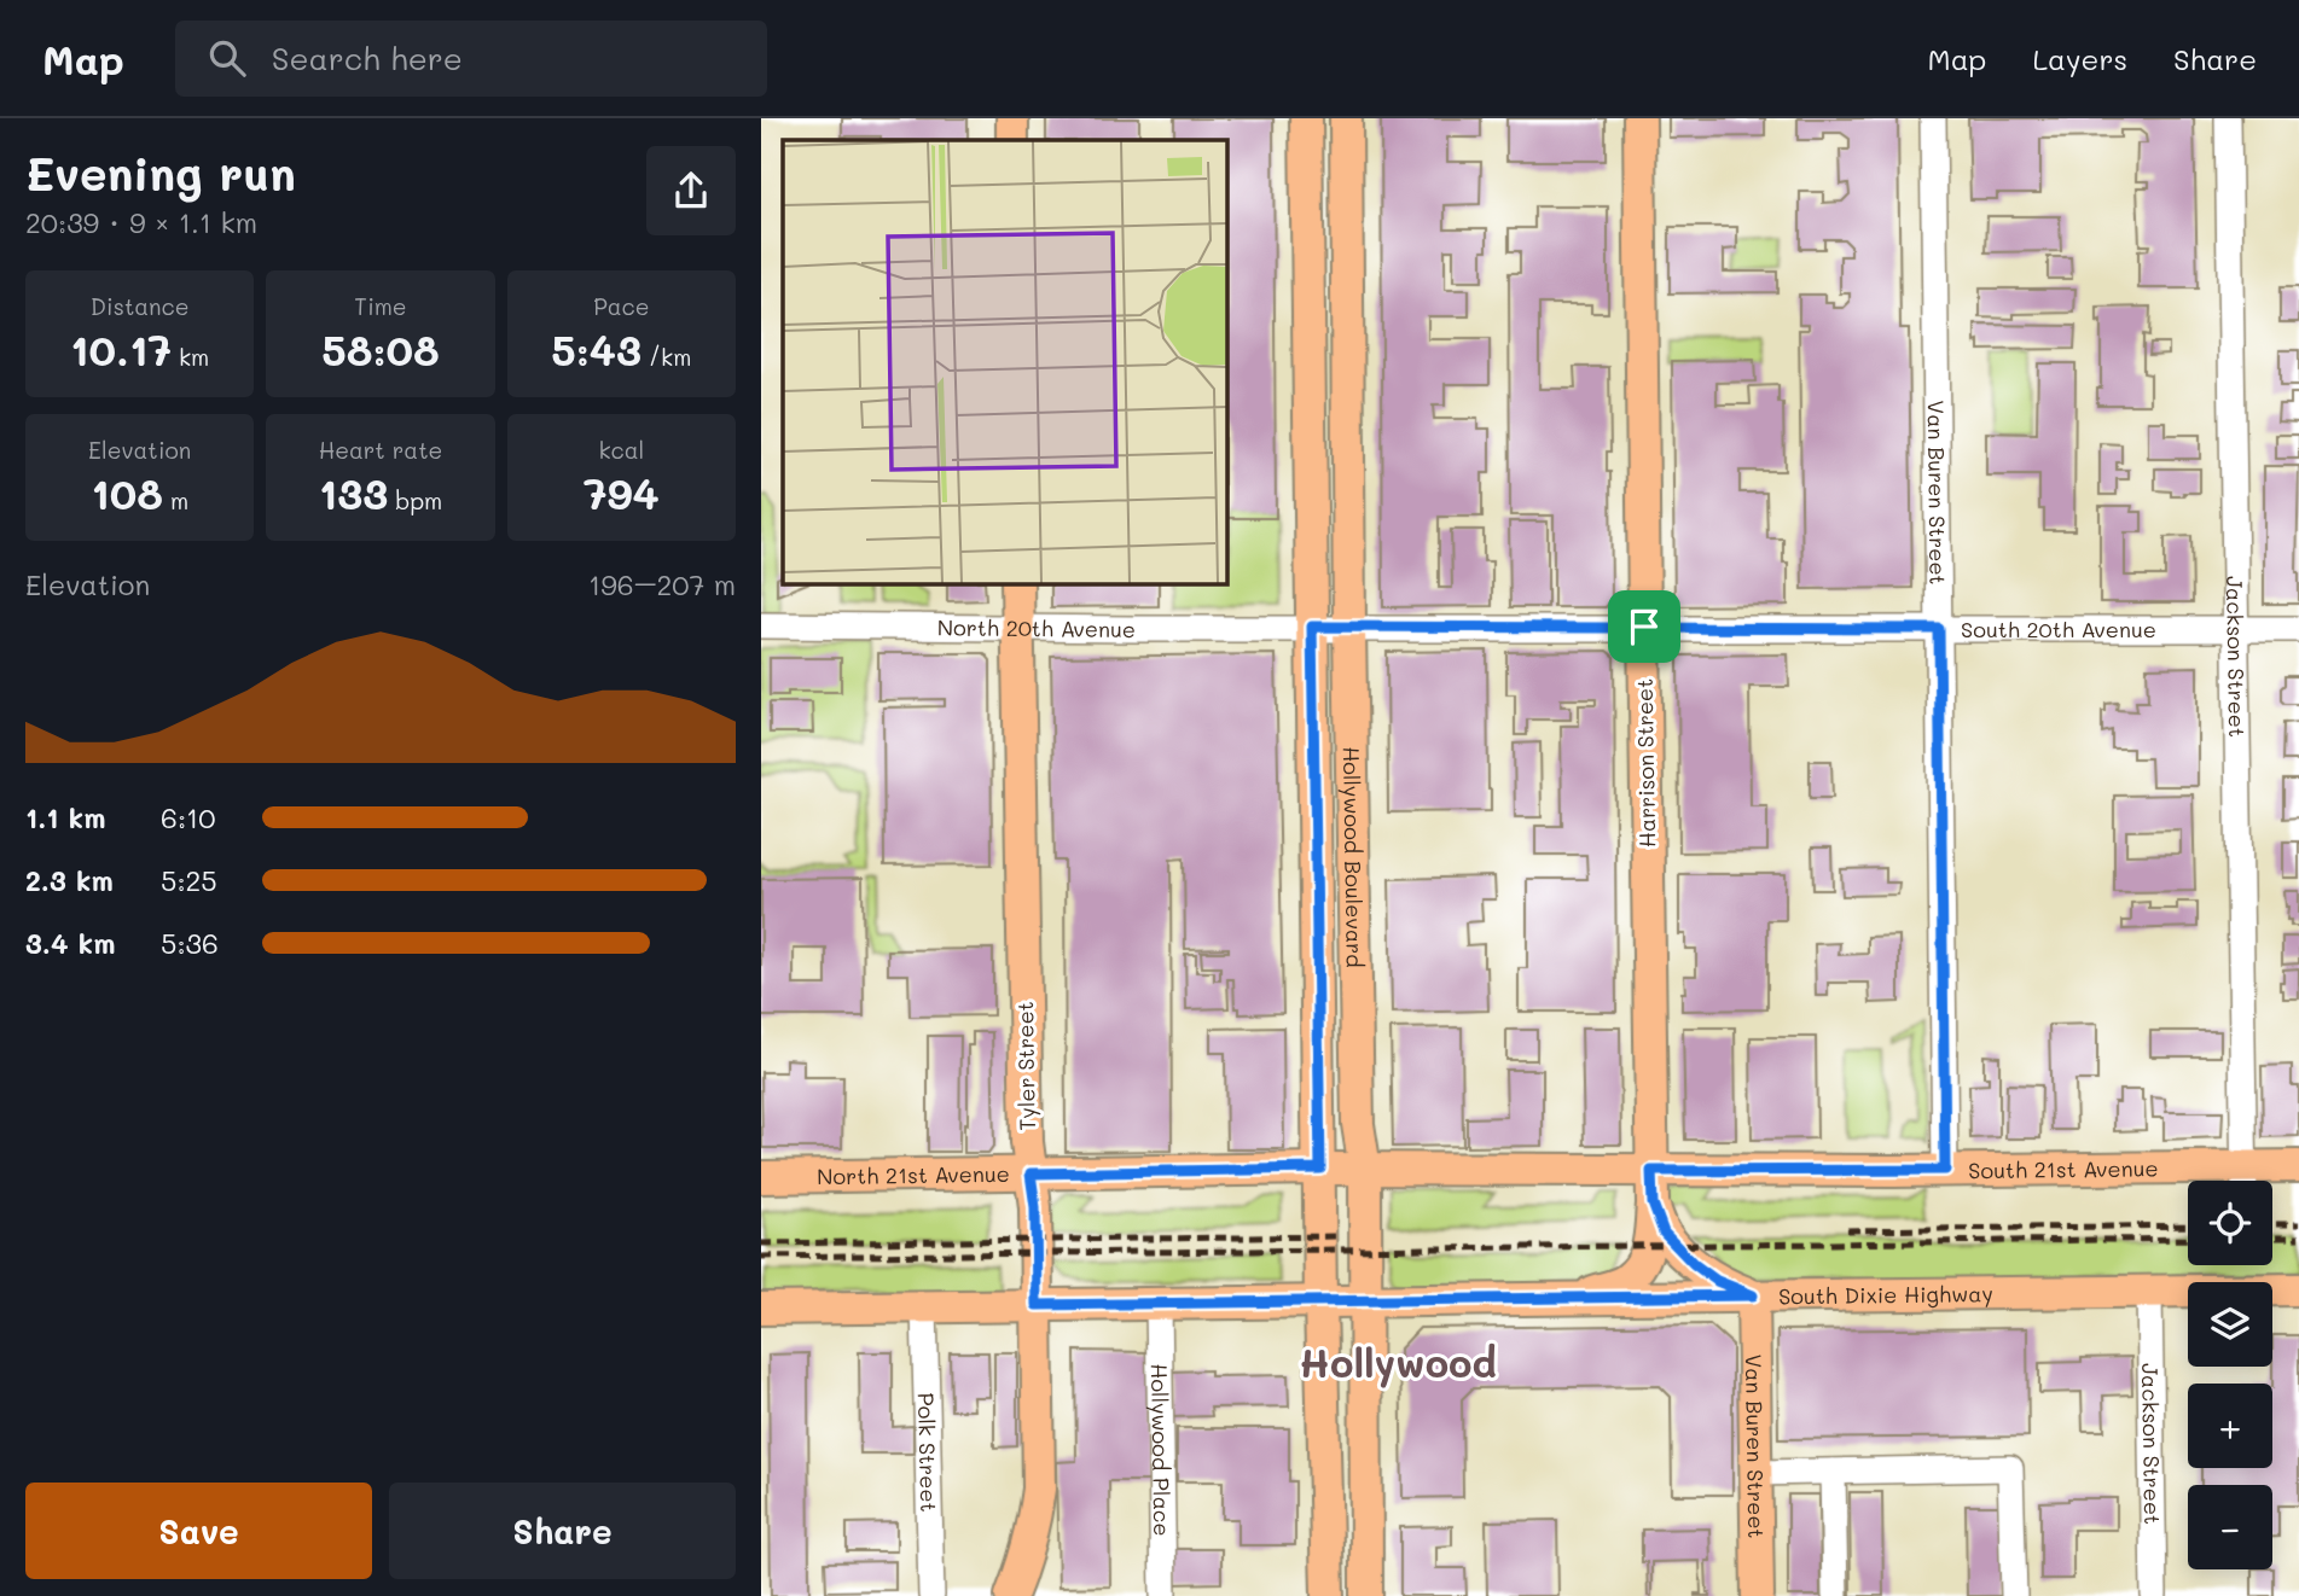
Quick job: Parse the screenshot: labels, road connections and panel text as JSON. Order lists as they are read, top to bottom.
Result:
{
  "streets": {
    "main road": [
      "Van Buren Street",
      "Harrison Street",
      "Hollywood Boulevard",
      "Tyler Street",
      "South 21st Avenue",
      "North 21st Avenue",
      "South Dixie Highway"
    ],
    "street": [
      "North 20th Avenue",
      "South 20th Avenue",
      "Jackson Street",
      "Hollywood Place",
      "Polk Street"
    ]
  },
  "crossings": [
    ["Van Buren Street", "South 20th Avenue"],
    ["Van Buren Street", "Harrison Street"],
    ["Van Buren Street", "South 21st Avenue"],
    ["Van Buren Street", "South Dixie Highway"],
    ["North 20th Avenue", "South 20th Avenue"],
    ["North 20th Avenue", "Hollywood Boulevard"],
    ["North 20th Avenue", "Tyler Street"],
    ["South 20th Avenue", "Jackson Street"],
    ["South 20th Avenue", "Harrison Street"],
    ["South 20th Avenue", "Hollywood Boulevard"],
    ["Jackson Street", "South Dixie Highway"],
    ["Harrison Street", "South 21st Avenue"],
    ["Harrison Street", "South Dixie Highway"],
    ["Hollywood Boulevard", "South 21st Avenue"],
    ["Hollywood Boulevard", "North 21st Avenue"],
    ["Hollywood Boulevard", "South Dixie Highway"],
    ["Tyler Street", "North 21st Avenue"],
    ["Tyler Street", "South Dixie Highway"],
    ["South 21st Avenue", "North 21st Avenue"],
    ["South Dixie Highway", "Hollywood Place"],
    ["South Dixie Highway", "Polk Street"]
  ],
  "districts": ["Hollywood"],
  "page": {
    "header": "Map",
    "search": "Search here",
    "nav": ["Map", "Layers", "Share"],
    "heading": ["Evening run", "20:39 · 9 × 1.1 km"],
    "stats": [
      ["Distance", "10.17 km"],
      ["Time", "58:08"],
      ["Pace", "5:43 /km"],
      ["Elevation", "108 m"],
      ["Heart rate", "133 bpm"],
      ["kcal", "794"]
    ],
    "chart": ["Elevation", "196–207 m"],
    "list": [
      {
        "name": "1.1 km",
        "note": "6:10"
      },
      {
        "name": "2.3 km",
        "note": "5:25"
      },
      {
        "name": "3.4 km",
        "note": "5:36"
      }
    ],
    "map_buttons": ["+", "−"],
    "buttons": ["Save", "Share"]
  }
}
